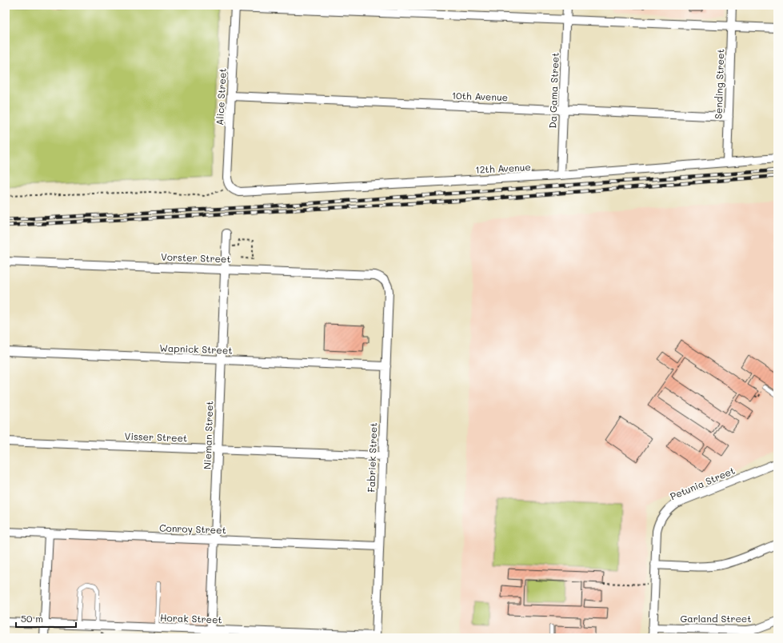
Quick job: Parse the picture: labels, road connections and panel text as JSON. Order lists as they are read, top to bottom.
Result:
{
  "streets": {
    "street": [
      "Sending Street",
      "Da Gama Street",
      "10th Avenue",
      "Alice Street",
      "12th Avenue",
      "Vorster Street",
      "Wapnick Street",
      "Nieman Street",
      "Visser Street",
      "Fabriek Street",
      "Petunia Street",
      "Conroy Street",
      "Horak Street",
      "Garland Street"
    ]
  },
  "crossings": [
    ["Sending Street", "10th Avenue"],
    ["Sending Street", "12th Avenue"],
    ["Da Gama Street", "10th Avenue"],
    ["Da Gama Street", "12th Avenue"],
    ["10th Avenue", "Alice Street"],
    ["Alice Street", "12th Avenue"],
    ["Vorster Street", "Nieman Street"],
    ["Vorster Street", "Fabriek Street"],
    ["Wapnick Street", "Nieman Street"],
    ["Wapnick Street", "Fabriek Street"],
    ["Nieman Street", "Visser Street"],
    ["Nieman Street", "Conroy Street"],
    ["Nieman Street", "Horak Street"],
    ["Visser Street", "Fabriek Street"],
    ["Fabriek Street", "Conroy Street"],
    ["Fabriek Street", "Horak Street"],
    ["Petunia Street", "Garland Street"]
  ],
  "scale_bar": "50 m"
}
